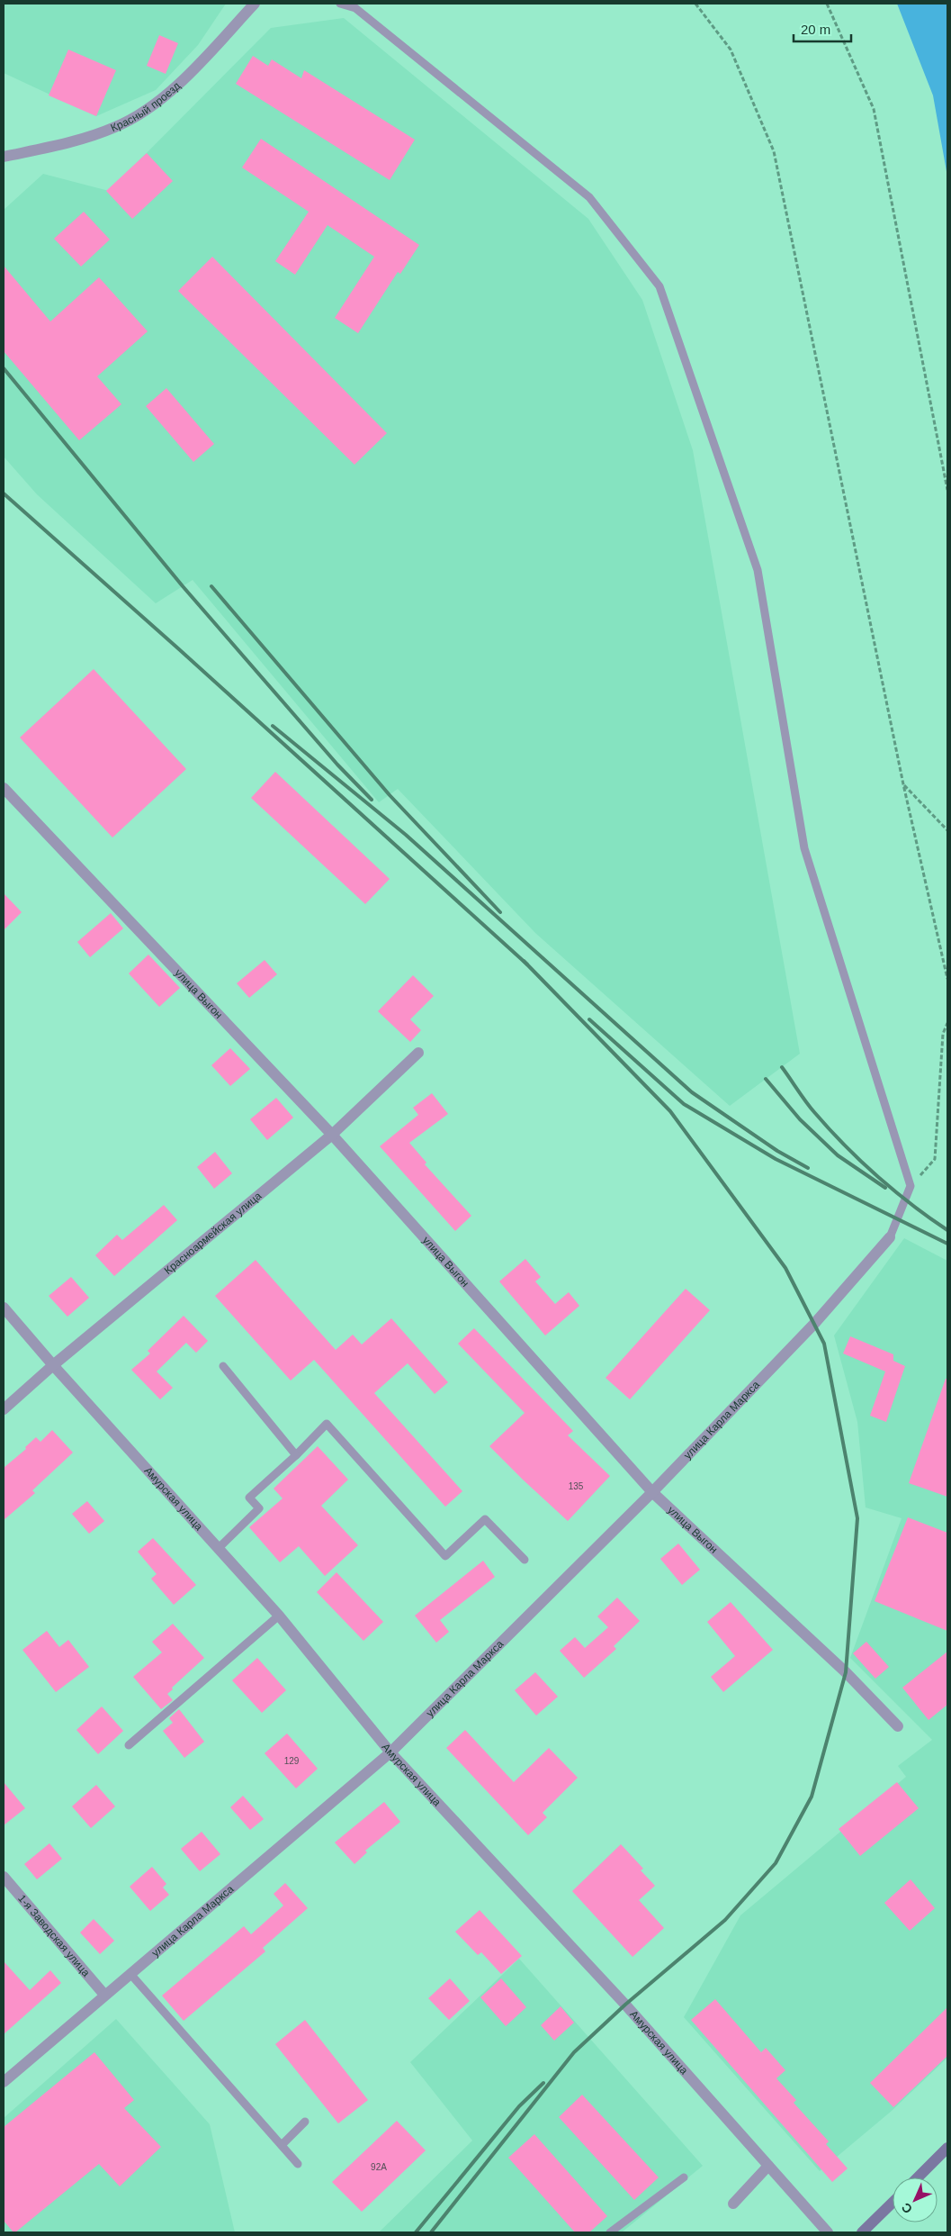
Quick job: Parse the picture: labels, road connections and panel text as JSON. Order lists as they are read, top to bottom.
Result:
{
  "streets": {
    "street": [
      "Красный проезд",
      "улица Выгон",
      "Красноармейская улица",
      "улица Карла Маркса",
      "Амурская улица",
      "1-я Заводская улица"
    ]
  },
  "crossings": [
    ["улица Выгон", "Красноармейская улица"],
    ["улица Выгон", "улица Карла Маркса"],
    ["Красноармейская улица", "Амурская улица"],
    ["улица Карла Маркса", "Амурская улица"],
    ["улица Карла Маркса", "1-я Заводская улица"]
  ],
  "house_numbers": ["135", "129", "92А"],
  "scale_bar": "20 m",
  "north": "bottom left"
}
